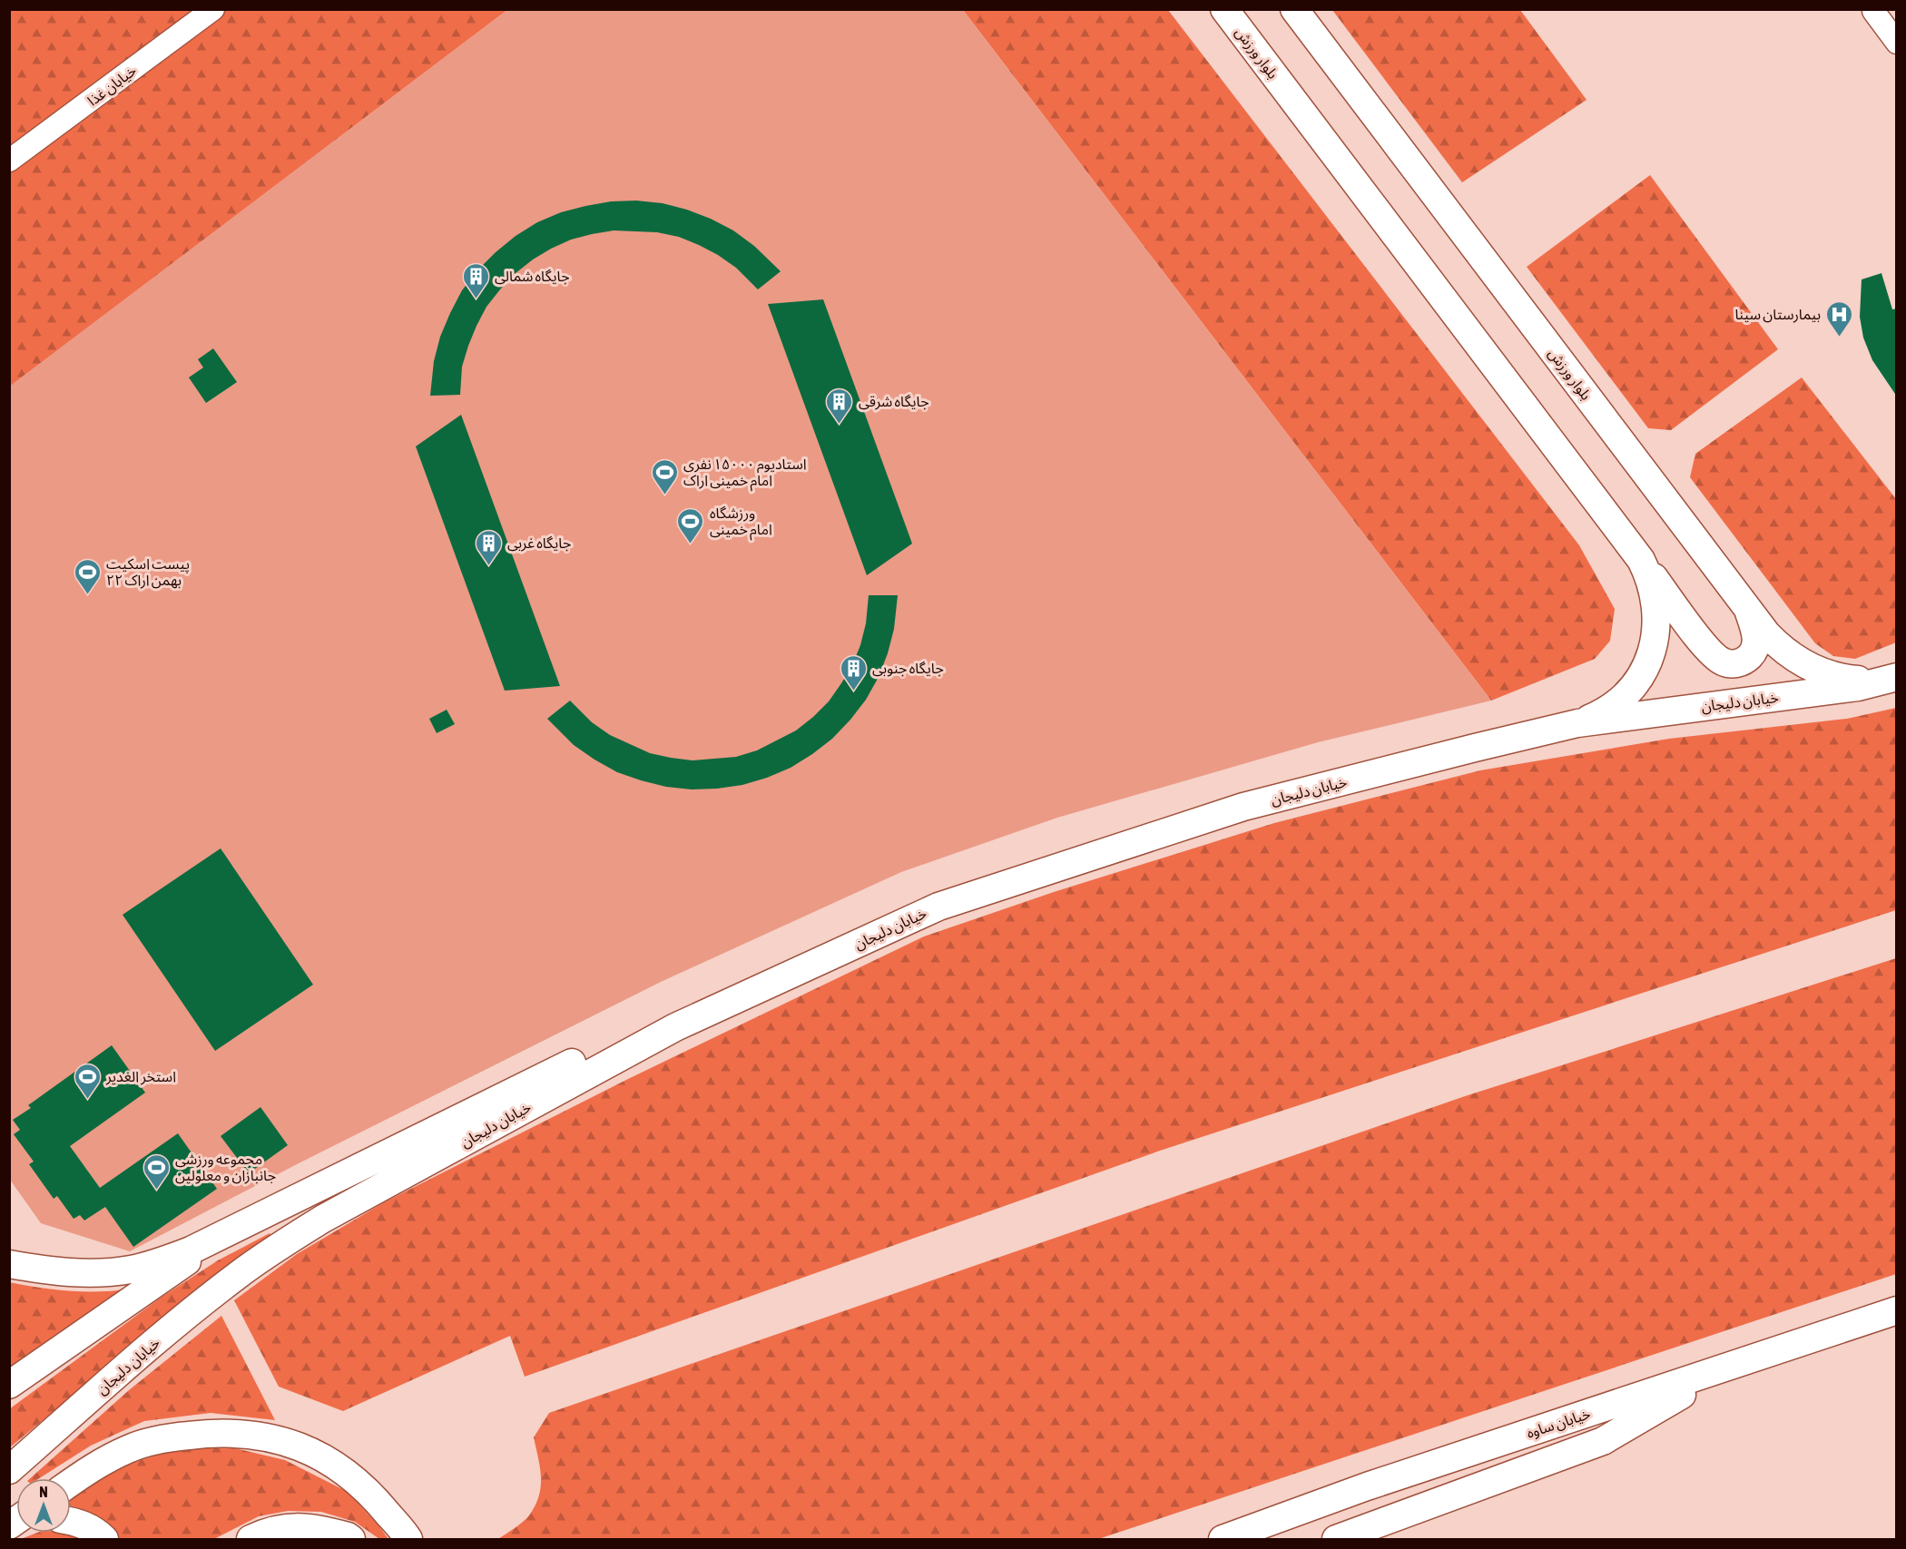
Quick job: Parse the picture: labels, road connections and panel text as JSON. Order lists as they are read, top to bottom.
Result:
{
  "streets": {
    "main road": ["بلوار ورزش", "خیابان دلیجان", "خیابان ساوه"],
    "street": ["خیابان غذا"]
  },
  "crossings": [
    ["بلوار ورزش", "خیابان دلیجان"]
  ],
  "places": {
    "building": [
      "جایگاه شمالی",
      "جایگاه شرقی",
      "جایگاه غربی",
      "جایگاه جنوبی"
    ],
    "hospital": ["بیمارستان سینا"],
    "sports": [
      "استادیوم ۱۵۰۰۰ نفری امام خمینی اراک",
      "ورزشگاه امام خمینی",
      "پیست اسکیت ۲۲ بهمن اراک",
      "استخر الغدیر",
      "مجموعه ورزشی جانبازان و معلولین"
    ]
  },
  "north": "top"
}
